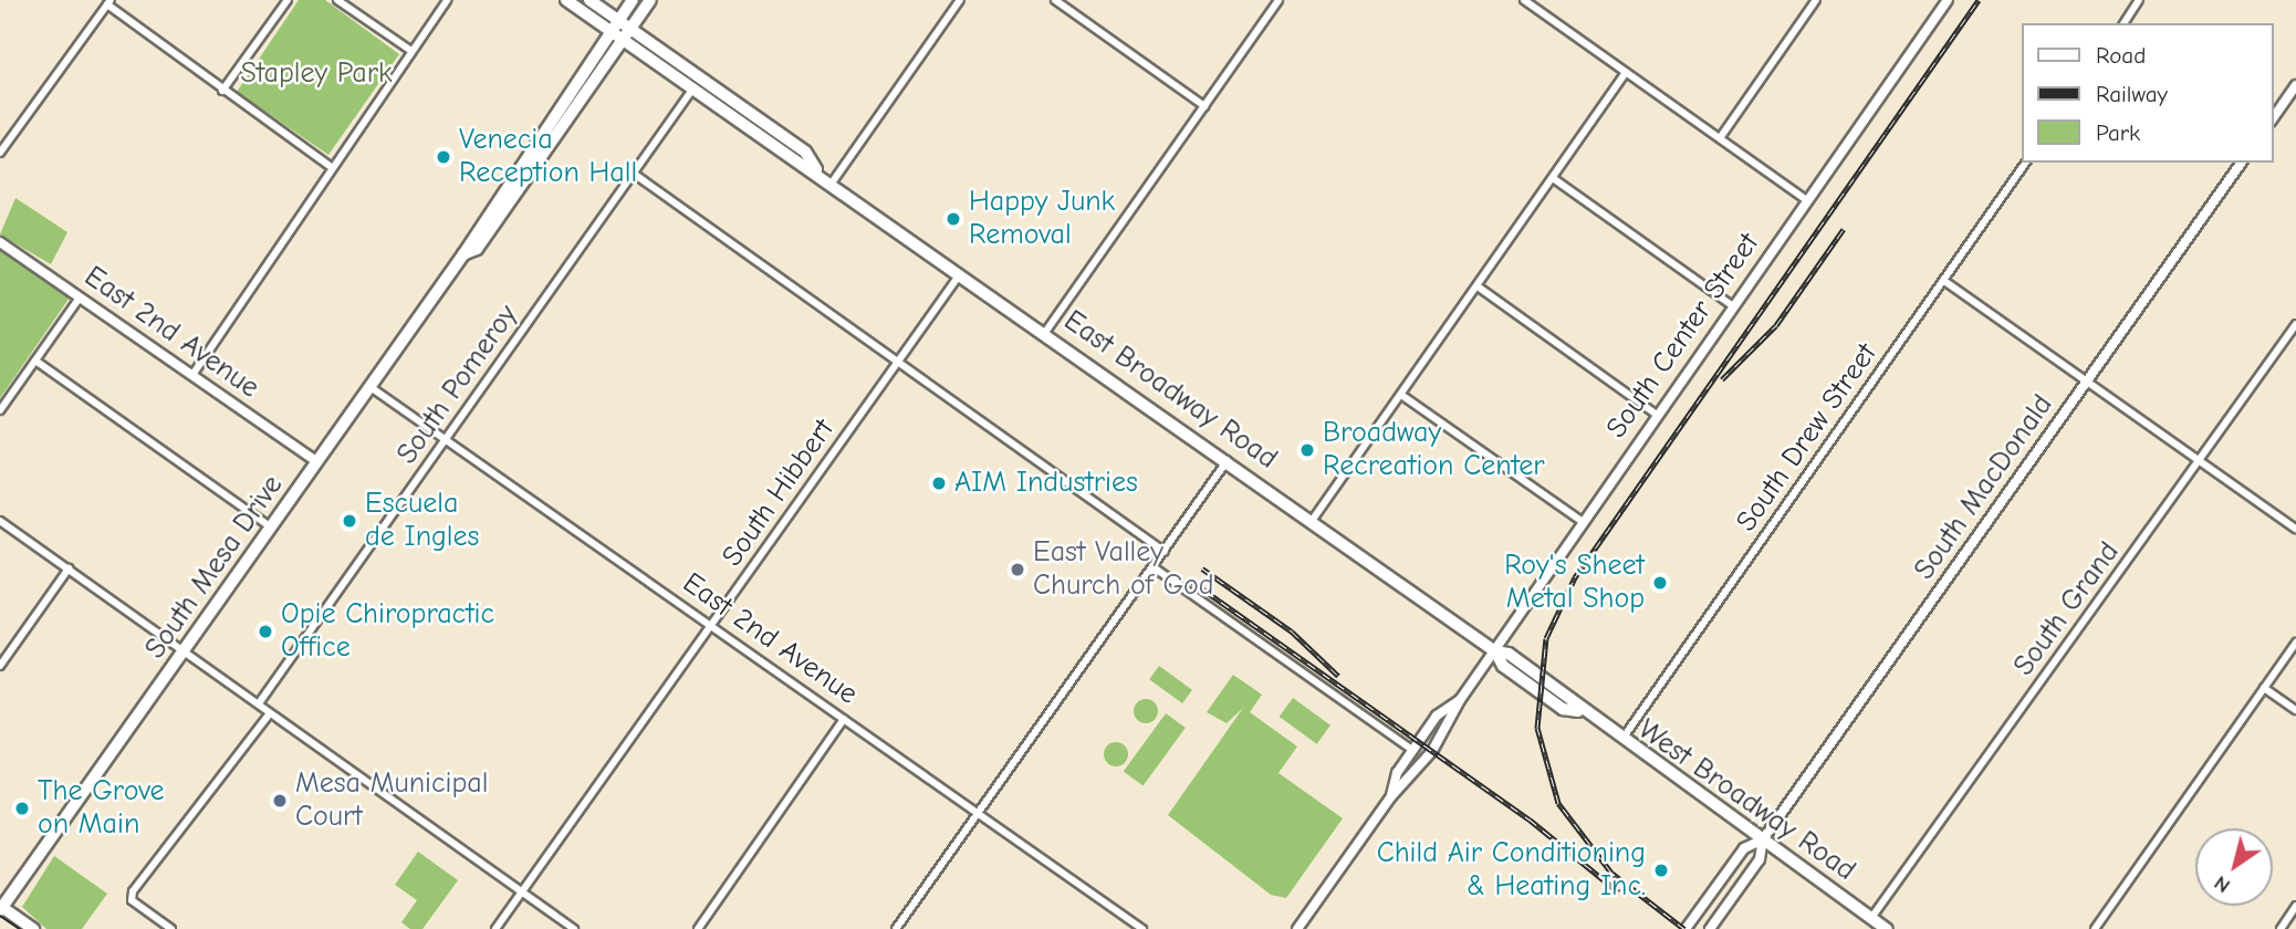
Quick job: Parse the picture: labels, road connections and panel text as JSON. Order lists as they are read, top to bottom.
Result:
{
  "streets": {
    "main road": ["East Broadway Road", "South Mesa Drive", "West Broadway Road"],
    "street": [
      "East 2nd Avenue",
      "South Center Street",
      "South Pomeroy",
      "South Drew Street",
      "South MacDonald",
      "South Hibbert",
      "South Grand"
    ]
  },
  "crossings": [
    ["East 2nd Avenue", "South Pomeroy"],
    ["East 2nd Avenue", "South Hibbert"],
    ["East 2nd Avenue", "South Mesa Drive"],
    ["South Center Street", "East Broadway Road"],
    ["South Center Street", "West Broadway Road"],
    ["South Pomeroy", "East Broadway Road"],
    ["East Broadway Road", "South Hibbert"],
    ["East Broadway Road", "South Mesa Drive"],
    ["East Broadway Road", "West Broadway Road"],
    ["South Drew Street", "West Broadway Road"],
    ["South MacDonald", "West Broadway Road"],
    ["South Grand", "West Broadway Road"]
  ],
  "parks": ["Stapley Park"],
  "places": [
    "Venecia Reception Hall",
    "Happy Junk Removal",
    "Broadway Recreation Center",
    "AIM Industries",
    "Escuela de Ingles",
    "East Valley Church of God",
    "Roy's Sheet Metal Shop",
    "Opie Chiropractic Office",
    "Mesa Municipal Court",
    "The Grove on Main",
    "Child Air Conditioning & Heating Inc."
  ],
  "legend": ["Road", "Railway", "Park"],
  "north": "bottom left"
}
